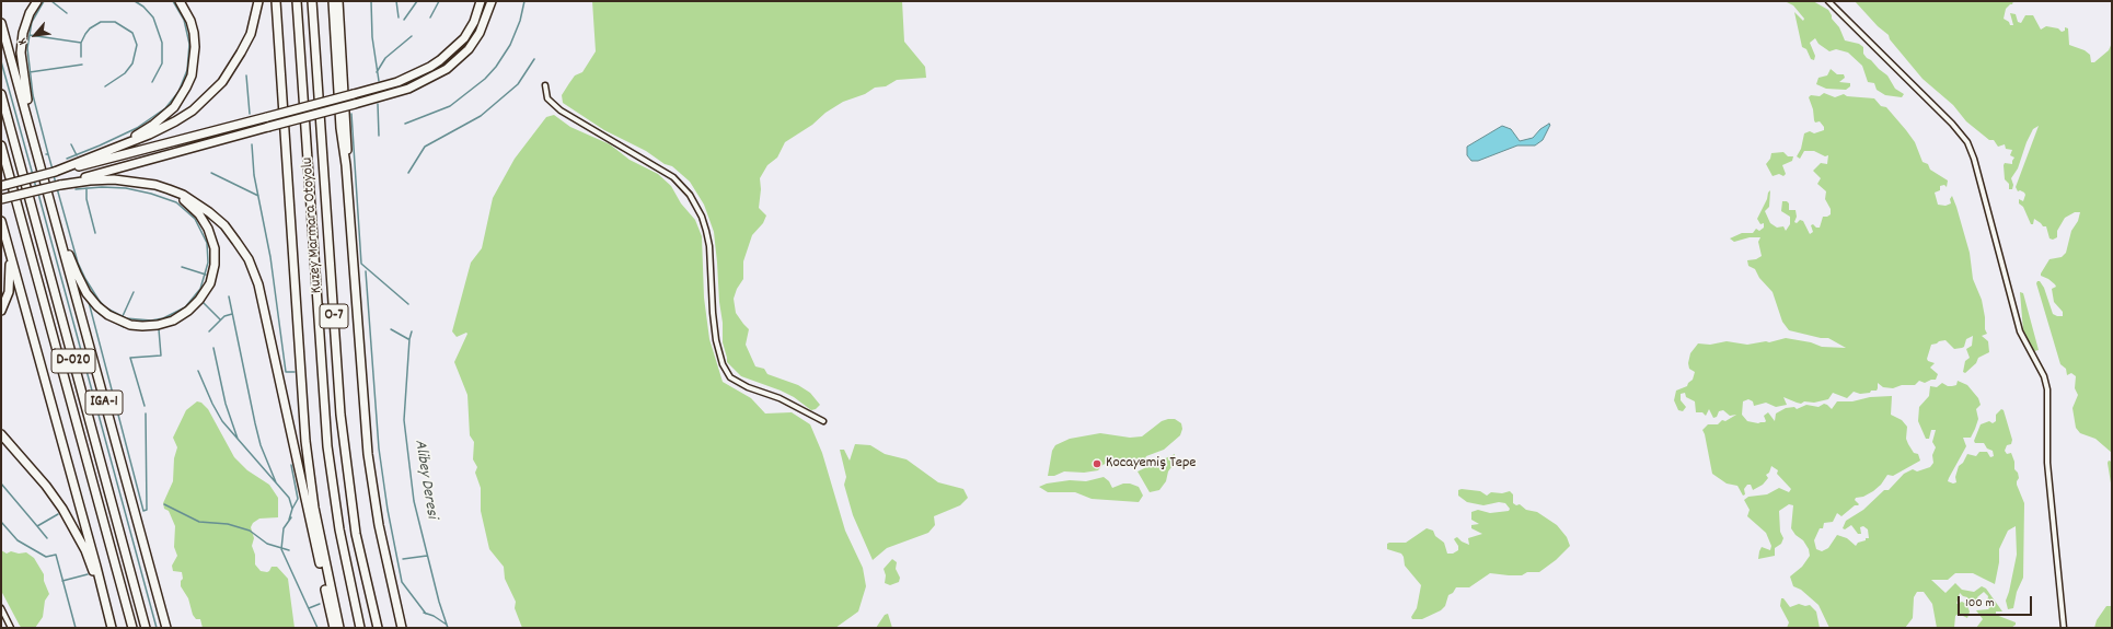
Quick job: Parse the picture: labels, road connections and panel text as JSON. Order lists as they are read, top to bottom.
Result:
{
  "streets": {
    "highway": [
      "Kuzey Marmara Otoyolu",
      "O-7",
      "D-020",
      "IGA-1"
    ]
  },
  "water": ["Alibey Deresi"],
  "places": ["Kocayemiş Tepe"],
  "scale_bar": "100 m",
  "north": "bottom left"
}
